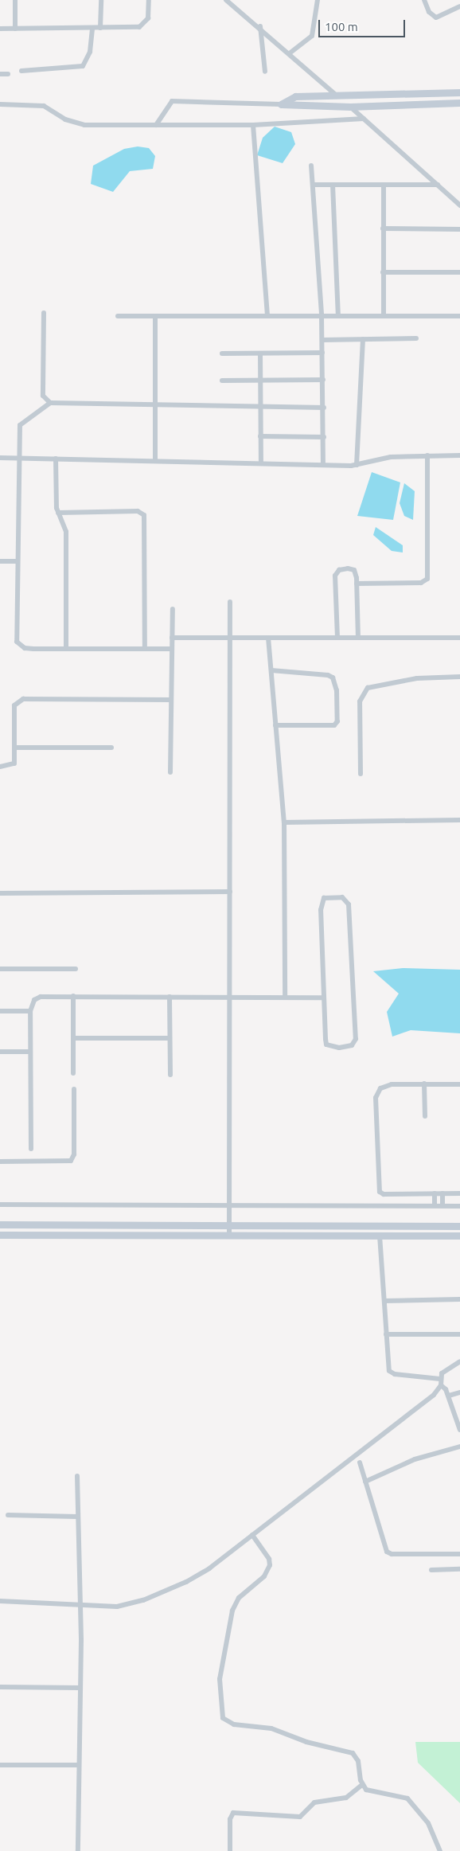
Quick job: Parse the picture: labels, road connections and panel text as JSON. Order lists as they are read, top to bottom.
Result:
{
  "scale_bar": "100 m"
}
